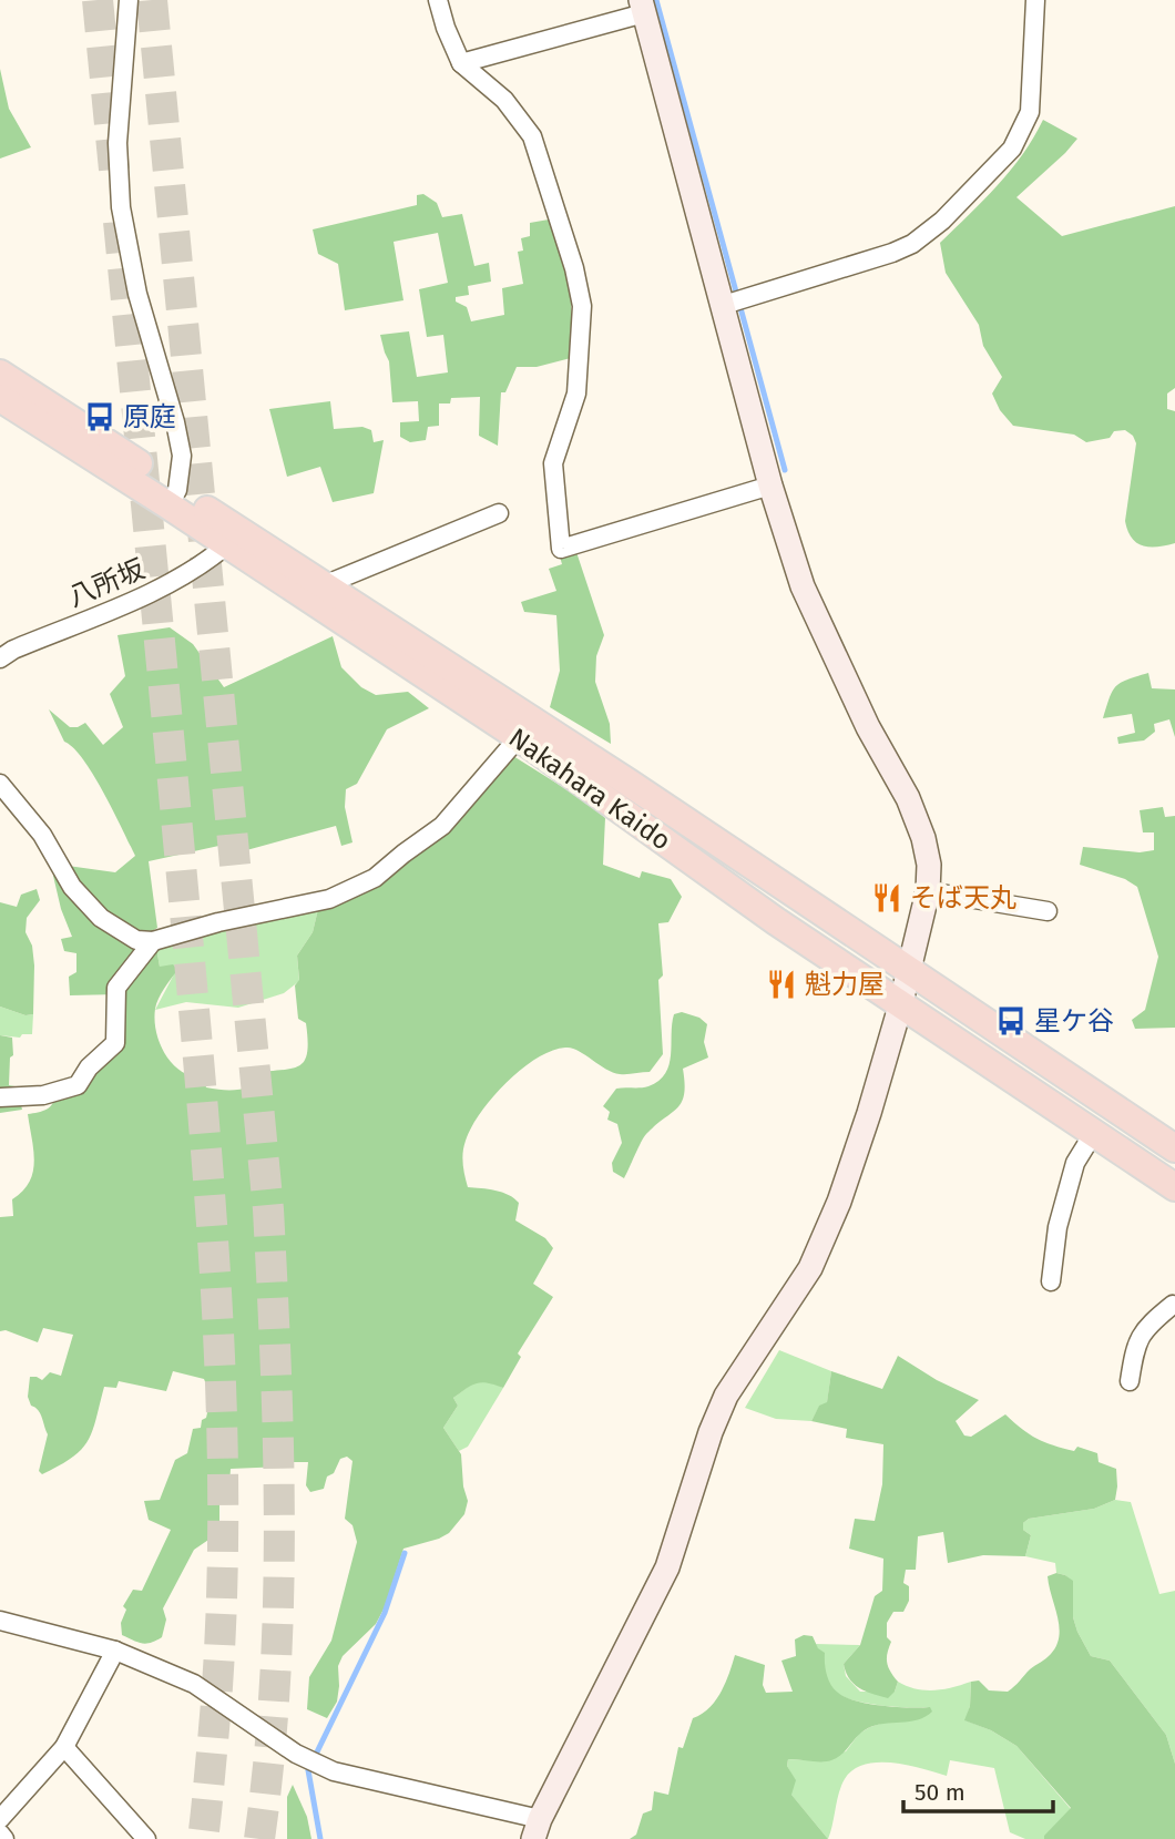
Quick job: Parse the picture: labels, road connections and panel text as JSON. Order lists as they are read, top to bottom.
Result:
{
  "streets": {
    "main road": ["Nakahara Kaido"],
    "street": ["八所坂"]
  },
  "crossings": [
    ["八所坂", "Nakahara Kaido"]
  ],
  "places": {
    "bus stop": ["原庭", "星ケ谷"],
    "restaurant": ["そば天丸", "魁力屋"]
  },
  "scale_bar": "50 m"
}
